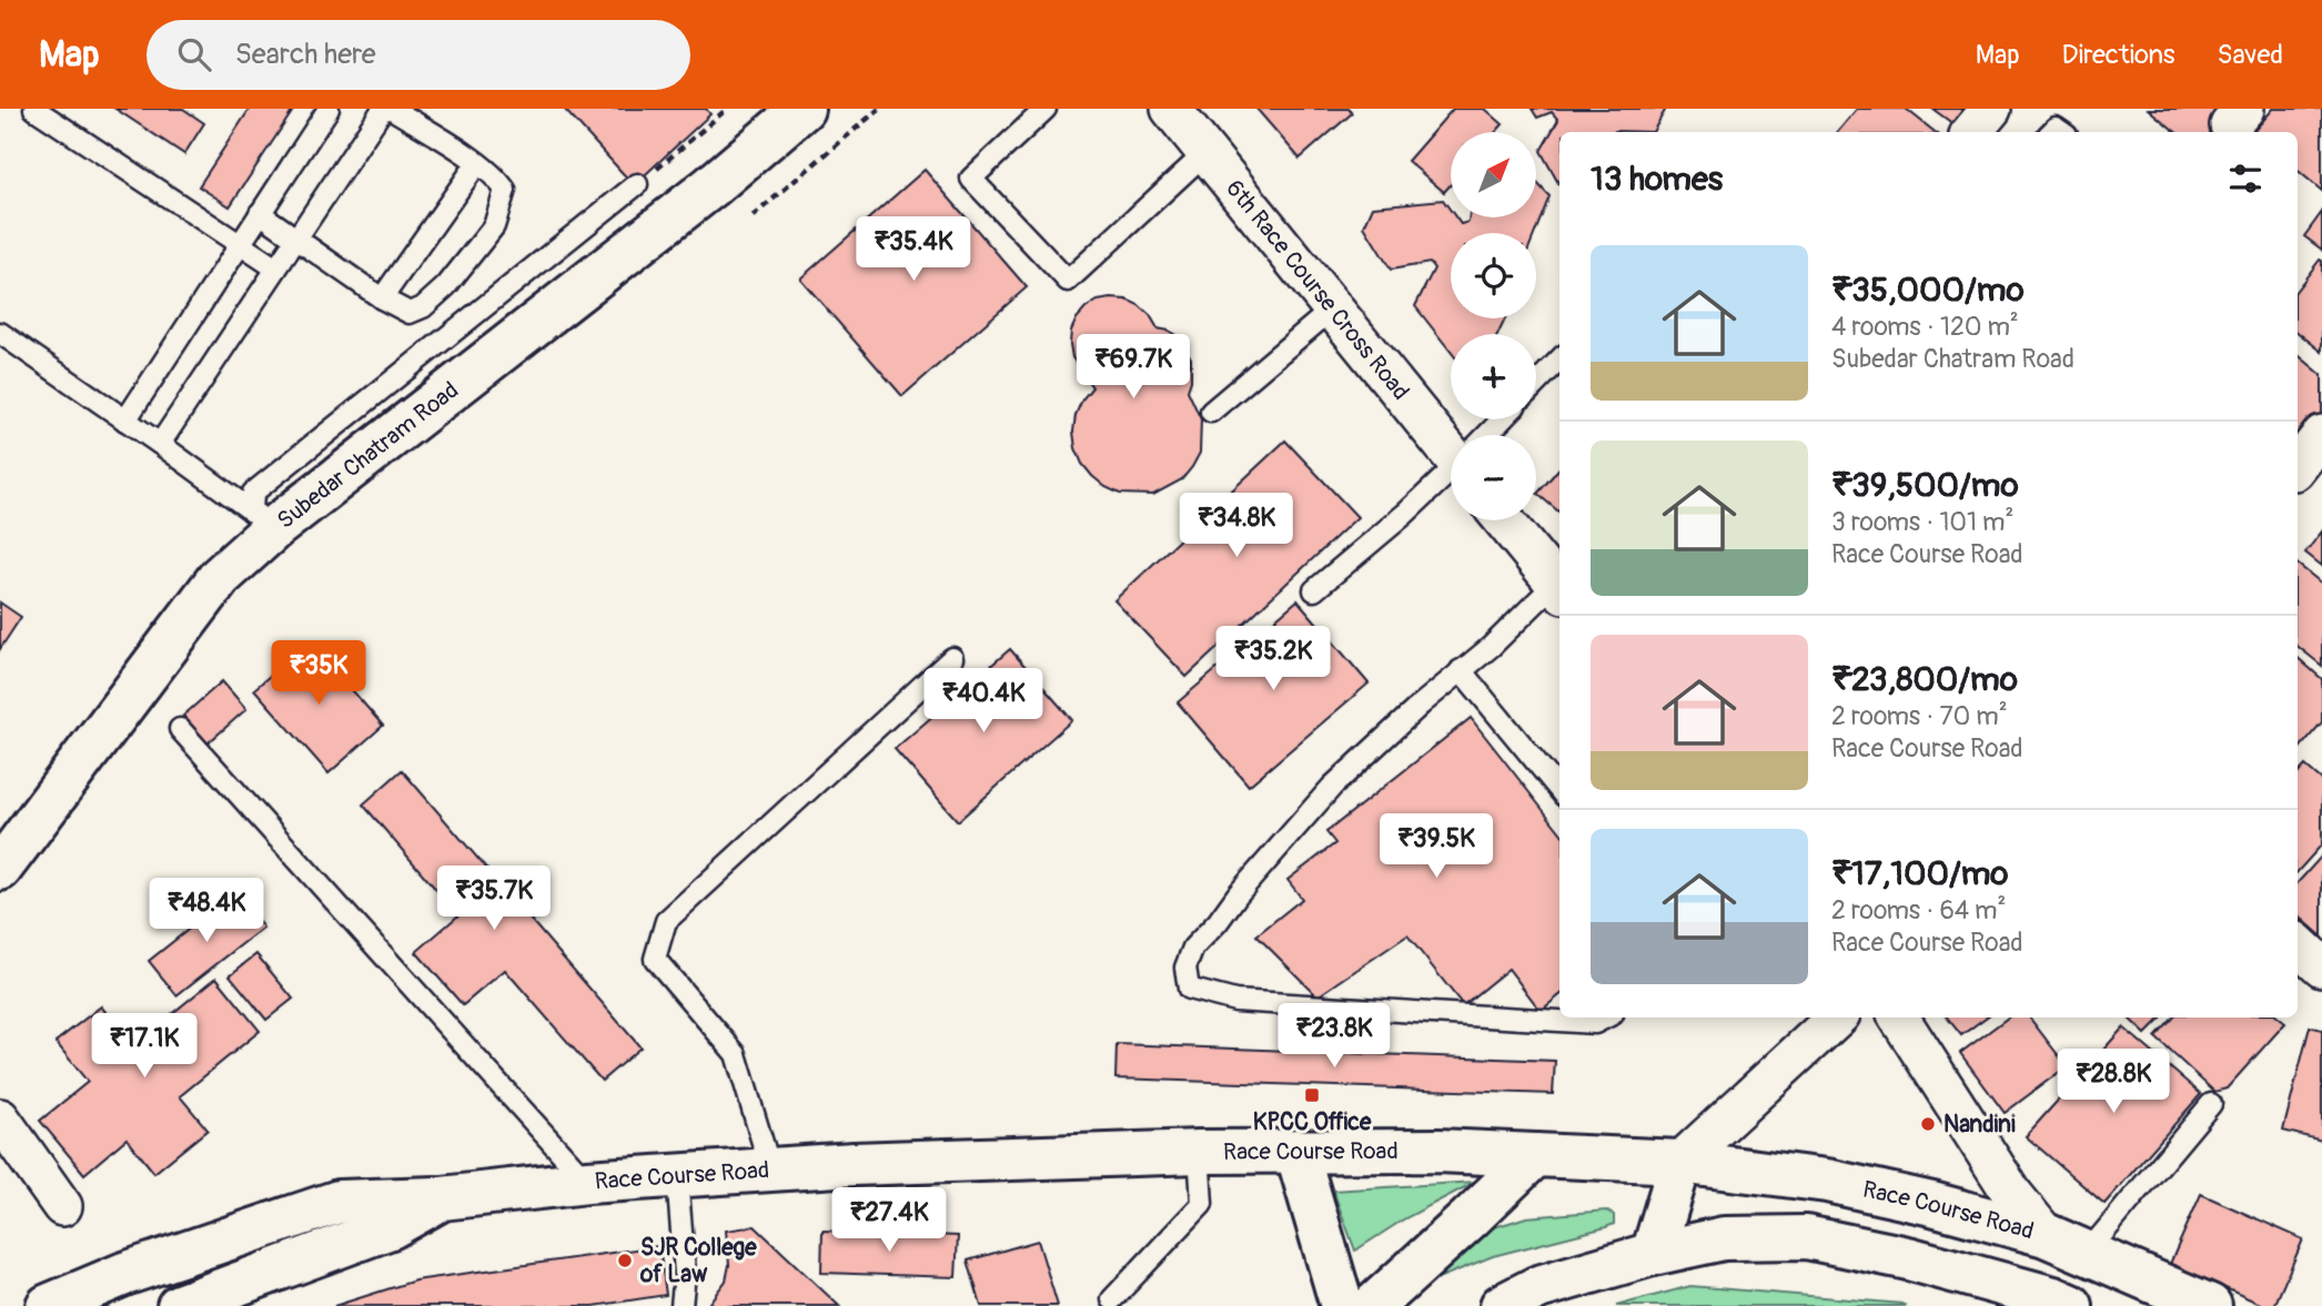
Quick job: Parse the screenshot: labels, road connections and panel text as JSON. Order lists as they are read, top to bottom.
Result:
{
  "streets": {
    "main road": ["Subedar Chatram Road", "Race Course Road"],
    "street": ["6th Race Course Cross Road"]
  },
  "places": {
    "transit": ["KPCC Office"],
    "other": ["Nandini", "SJR College of Law"]
  },
  "north": "top right",
  "page": {
    "header": "Map",
    "search": "Search here",
    "nav": ["Map", "Directions", "Saved"],
    "map_buttons": ["+", "−"],
    "heading": "13 homes",
    "price": [
      "₹35.4K",
      "₹69.7K",
      "₹34.8K",
      "₹35.2K",
      "₹35K",
      "₹40.4K",
      "₹39.5K",
      "₹35.7K",
      "₹48.4K",
      "₹23.8K",
      "₹17.1K",
      "₹28.8K",
      "₹27.4K"
    ],
    "list": [
      {
        "name": "₹35,000/mo",
        "note": "4 rooms · 120 m² · Subedar Chatram Road"
      },
      {
        "name": "₹39,500/mo",
        "note": "3 rooms · 101 m² · Race Course Road"
      },
      {
        "name": "₹23,800/mo",
        "note": "2 rooms · 70 m² · Race Course Road"
      },
      {
        "name": "₹17,100/mo",
        "note": "2 rooms · 64 m² · Race Course Road"
      }
    ]
  }
}
